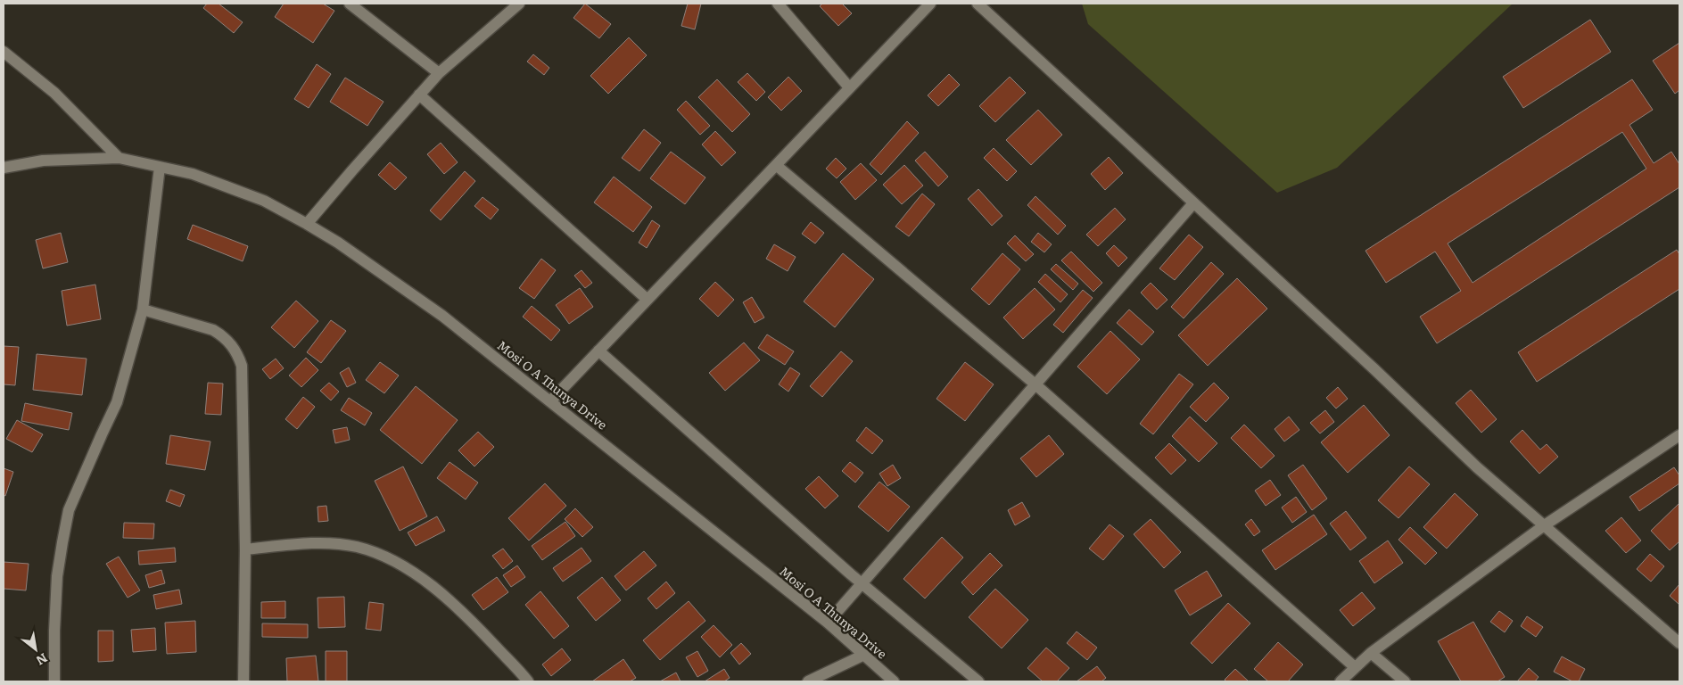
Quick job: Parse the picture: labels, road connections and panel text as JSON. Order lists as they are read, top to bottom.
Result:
{
  "streets": {
    "street": ["Mosi O A Thunya Drive"]
  },
  "north": "bottom right"
}
